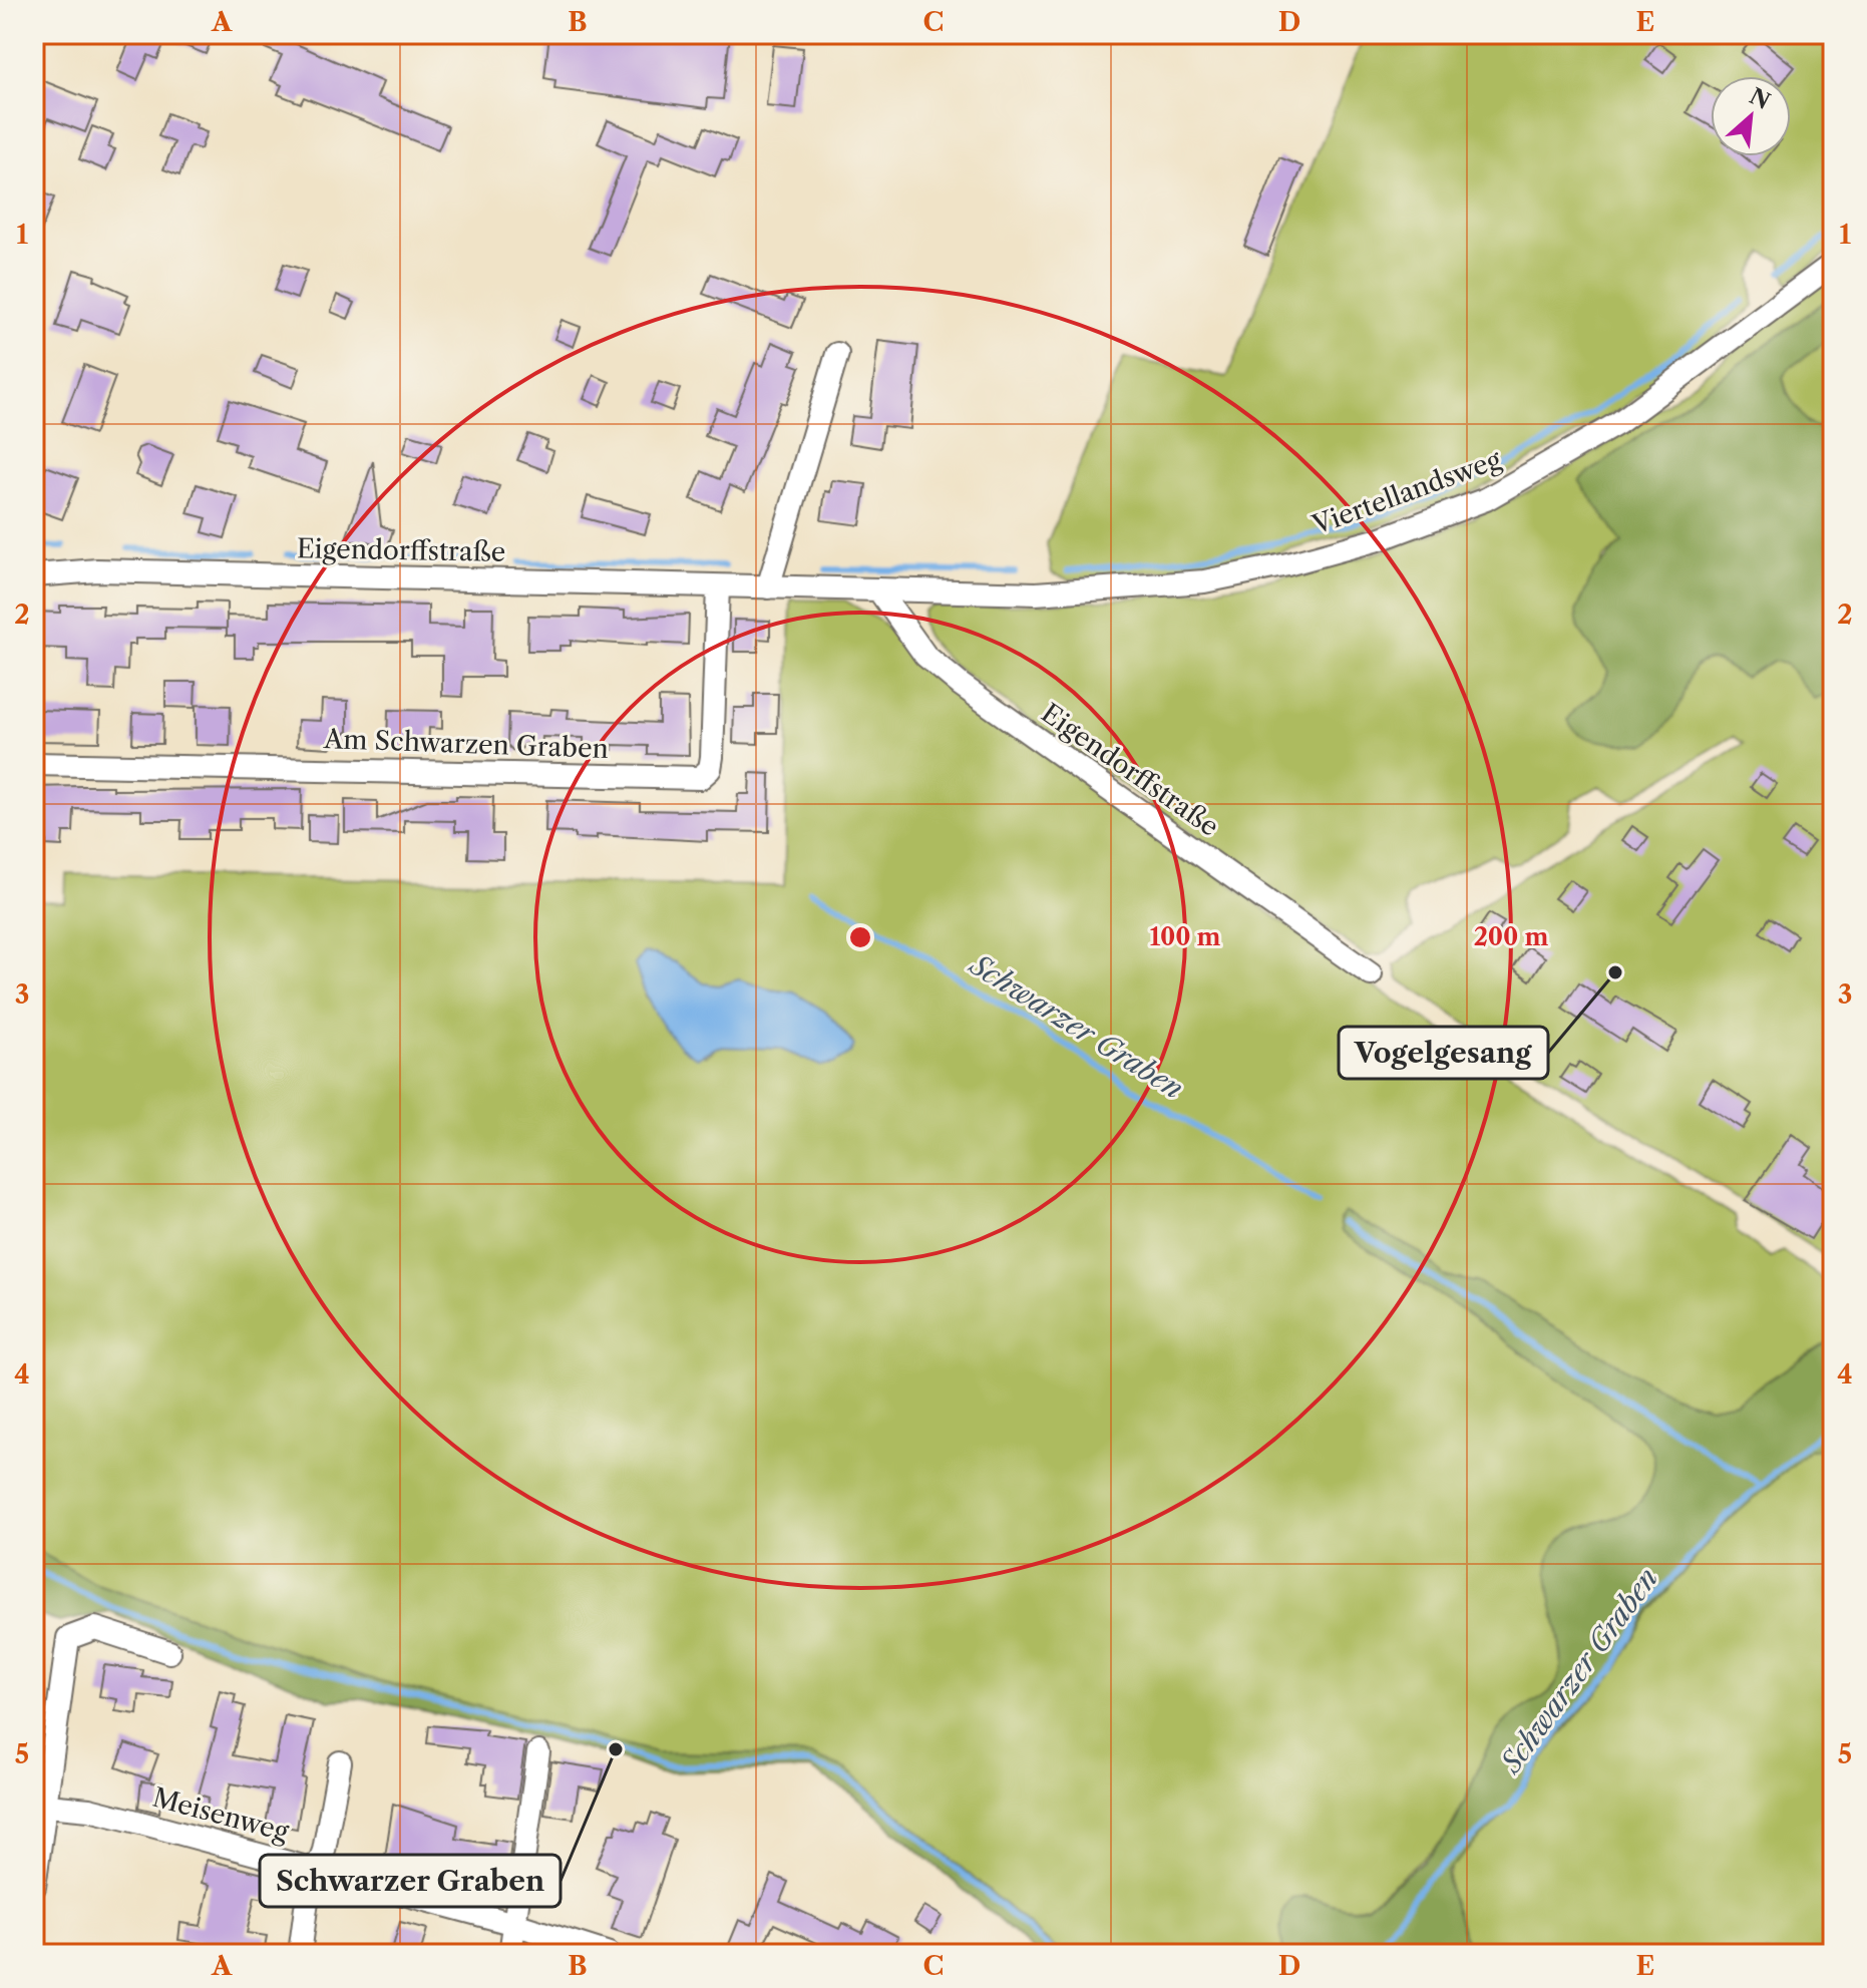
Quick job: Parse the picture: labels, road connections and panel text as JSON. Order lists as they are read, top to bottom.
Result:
{
  "streets": {
    "street": [
      "Viertellandsweg",
      "Eigendorffstraße",
      "Am Schwarzen Graben",
      "Meisenweg"
    ]
  },
  "crossings": [
    ["Viertellandsweg", "Eigendorffstraße"],
    ["Eigendorffstraße", "Am Schwarzen Graben"]
  ],
  "water": ["Schwarzer Graben"],
  "places": ["Vogelgesang", "Schwarzer Graben"],
  "north": "top right",
  "grid": {
    "columns": [
      "A",
      "B",
      "C",
      "D",
      "E"
    ],
    "rows": [
      "1",
      "2",
      "3",
      "4",
      "5"
    ]
  },
  "rings": ["100 m", "200 m"]
}
